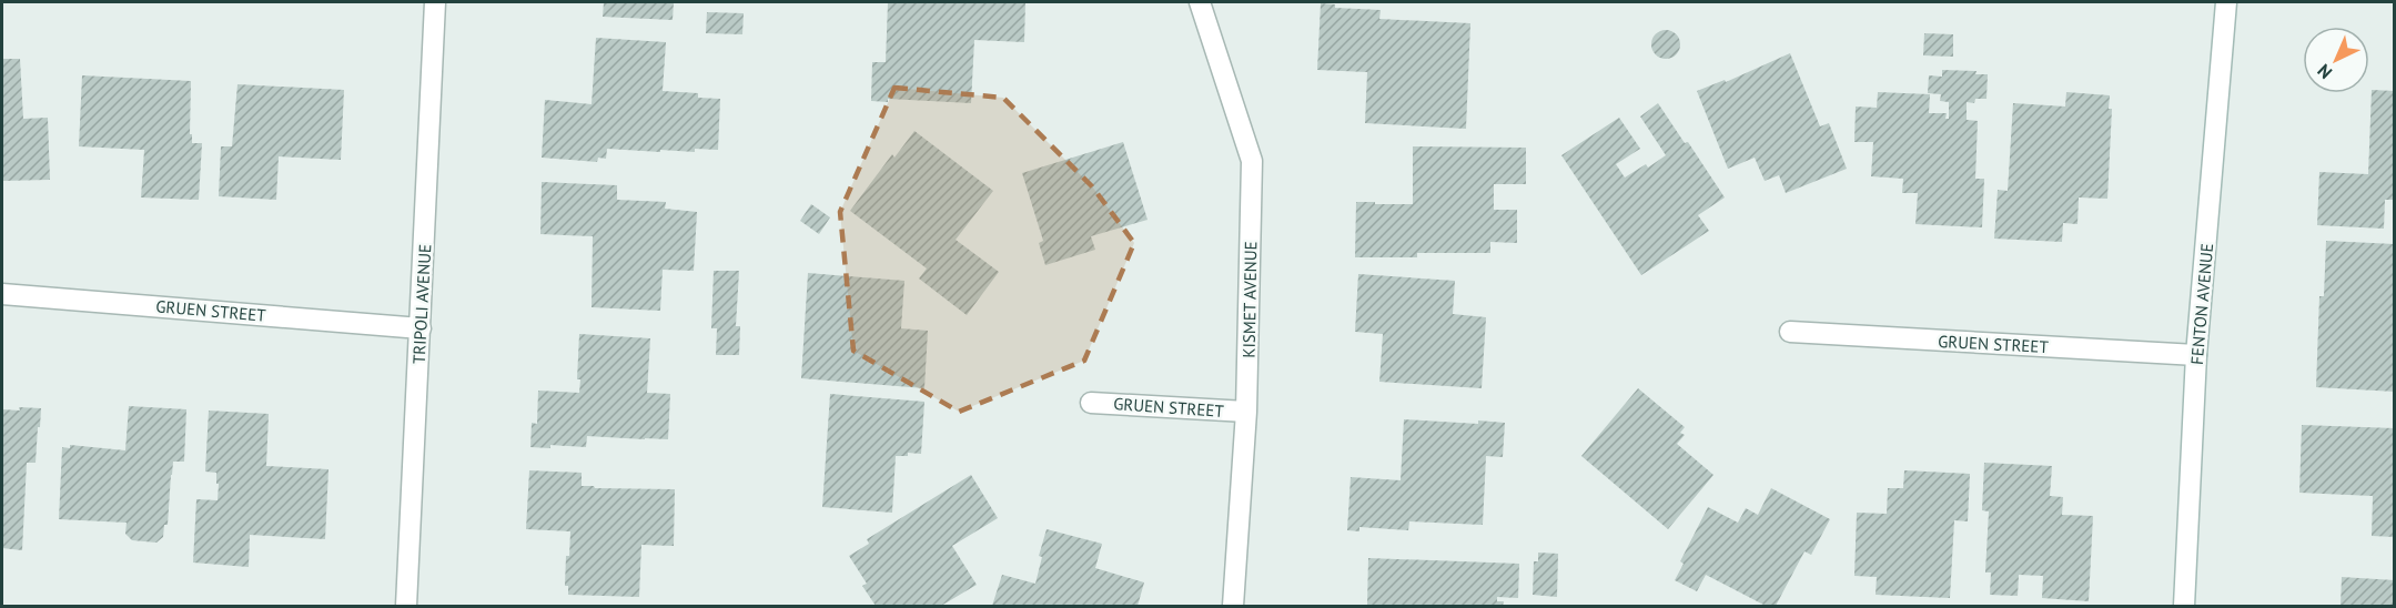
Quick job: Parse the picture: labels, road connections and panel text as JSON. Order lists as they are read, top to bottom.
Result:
{
  "streets": {
    "street": [
      "KISMET AVENUE",
      "TRIPOLI AVENUE",
      "FENTON AVENUE",
      "GRUEN STREET"
    ]
  },
  "crossings": [
    ["KISMET AVENUE", "GRUEN STREET"],
    ["TRIPOLI AVENUE", "GRUEN STREET"],
    ["FENTON AVENUE", "GRUEN STREET"]
  ],
  "north": "bottom left"
}
